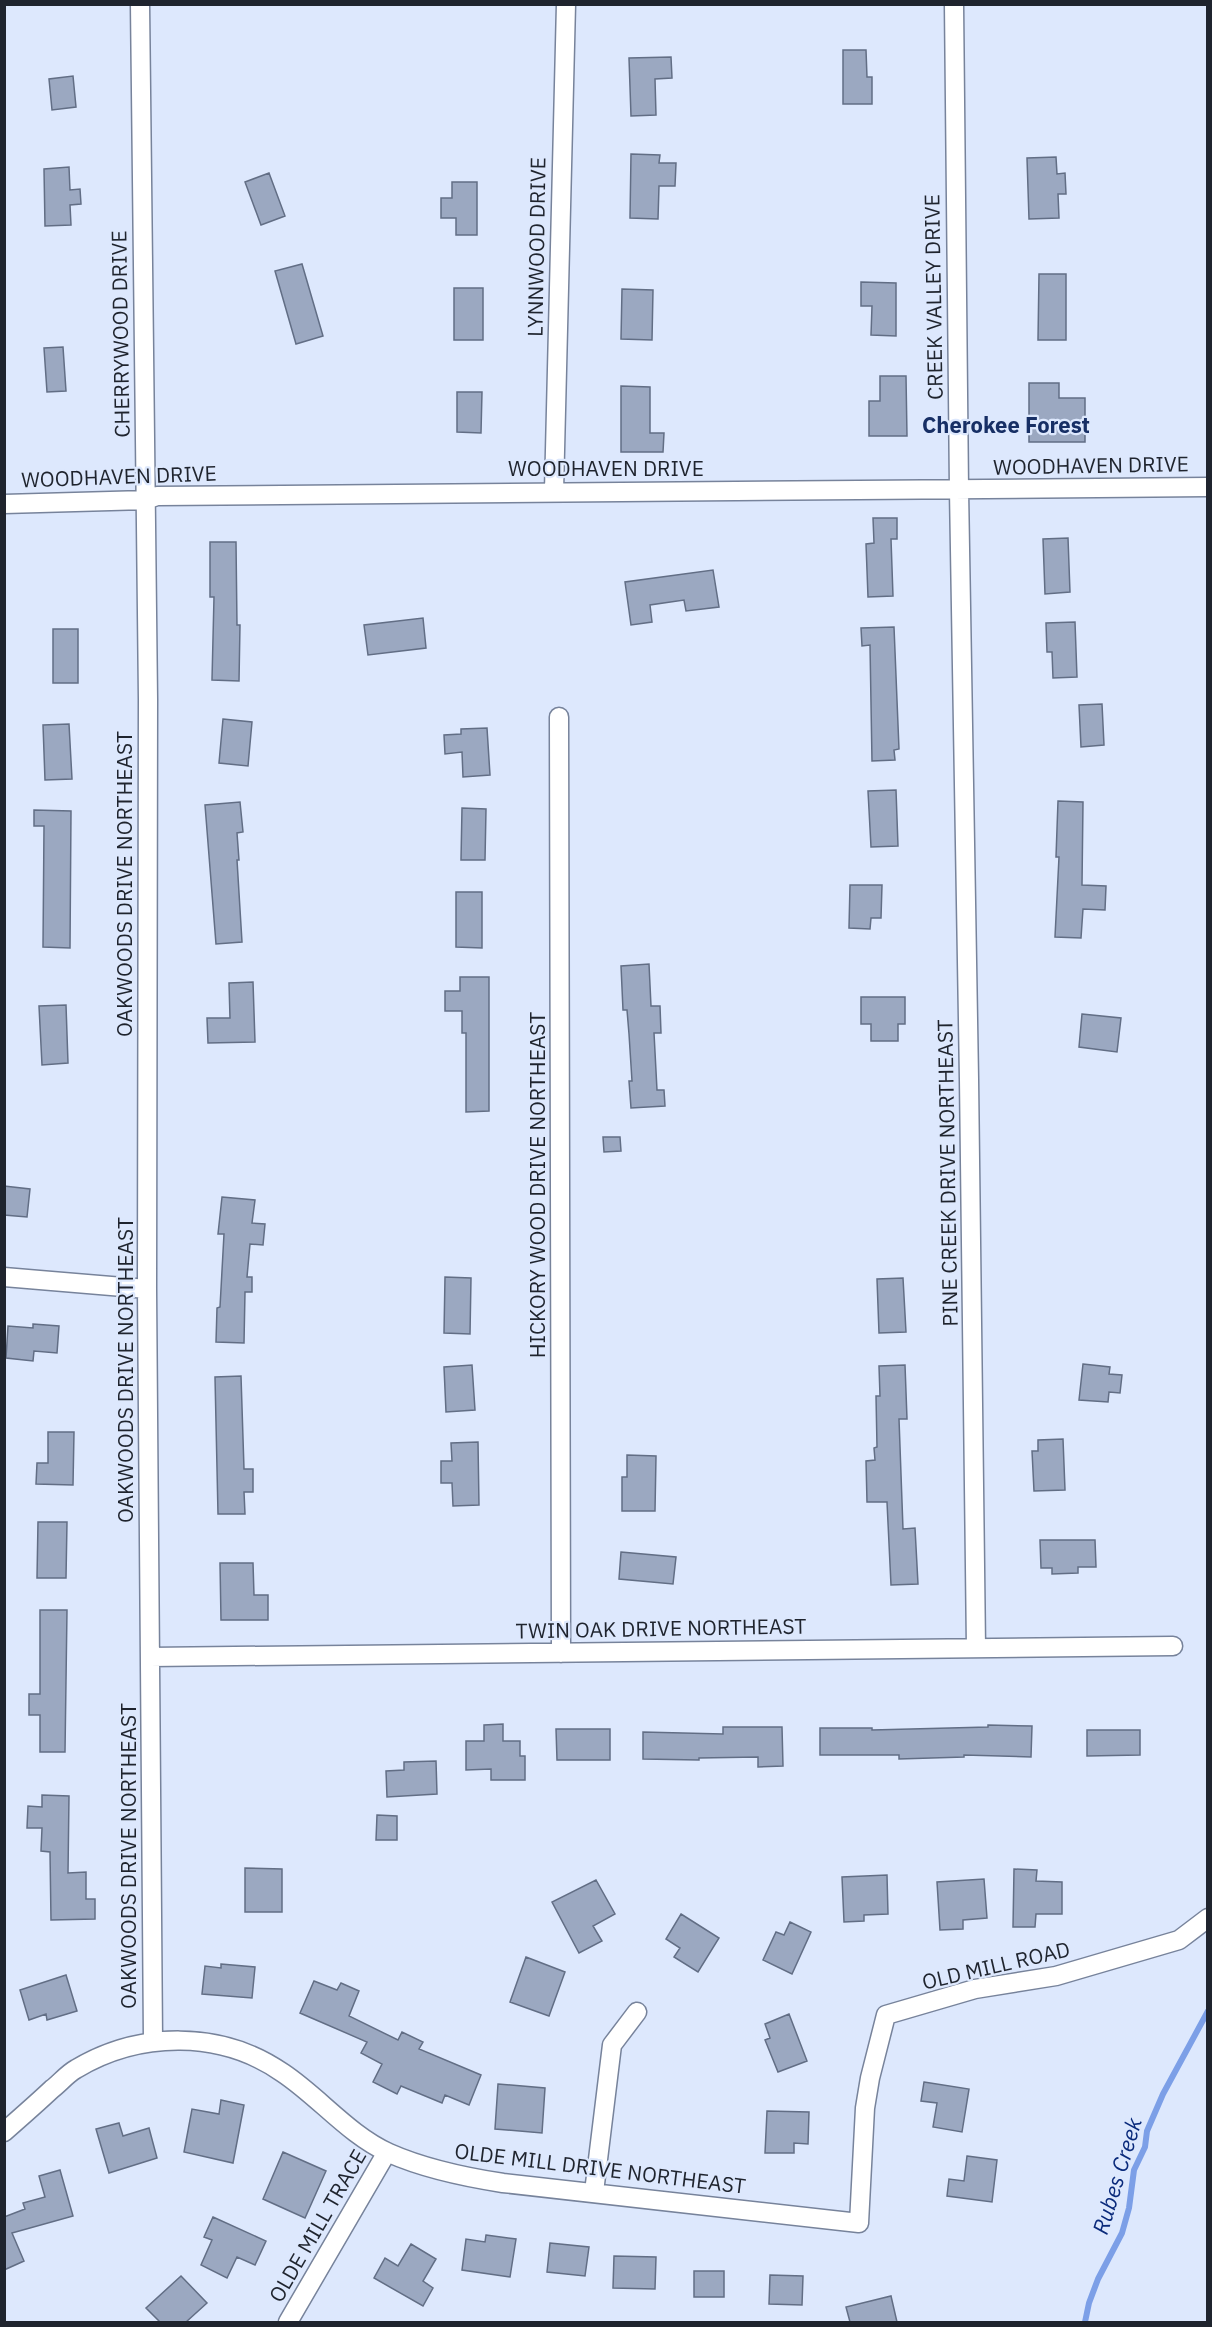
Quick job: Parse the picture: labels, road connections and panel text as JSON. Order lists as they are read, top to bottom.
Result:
{
  "streets": {
    "street": [
      "LYNNWOOD DRIVE",
      "CREEK VALLEY DRIVE",
      "CHERRYWOOD DRIVE",
      "WOODHAVEN DRIVE",
      "OAKWOODS DRIVE NORTHEAST",
      "PINE CREEK DRIVE NORTHEAST",
      "HICKORY WOOD DRIVE NORTHEAST",
      "TWIN OAK DRIVE NORTHEAST",
      "OLD MILL ROAD",
      "OLDE MILL DRIVE NORTHEAST",
      "OLDE MILL TRACE"
    ]
  },
  "crossings": [
    ["LYNNWOOD DRIVE", "WOODHAVEN DRIVE"],
    ["CREEK VALLEY DRIVE", "WOODHAVEN DRIVE"],
    ["CREEK VALLEY DRIVE", "PINE CREEK DRIVE NORTHEAST"],
    ["CHERRYWOOD DRIVE", "WOODHAVEN DRIVE"],
    ["CHERRYWOOD DRIVE", "OAKWOODS DRIVE NORTHEAST"],
    ["OAKWOODS DRIVE NORTHEAST", "TWIN OAK DRIVE NORTHEAST"],
    ["OAKWOODS DRIVE NORTHEAST", "OLDE MILL DRIVE NORTHEAST"],
    ["PINE CREEK DRIVE NORTHEAST", "TWIN OAK DRIVE NORTHEAST"],
    ["HICKORY WOOD DRIVE NORTHEAST", "TWIN OAK DRIVE NORTHEAST"],
    ["OLD MILL ROAD", "OLDE MILL DRIVE NORTHEAST"],
    ["OLDE MILL DRIVE NORTHEAST", "OLDE MILL TRACE"]
  ],
  "districts": ["Cherokee Forest"],
  "water": ["Rubes Creek"]
}
